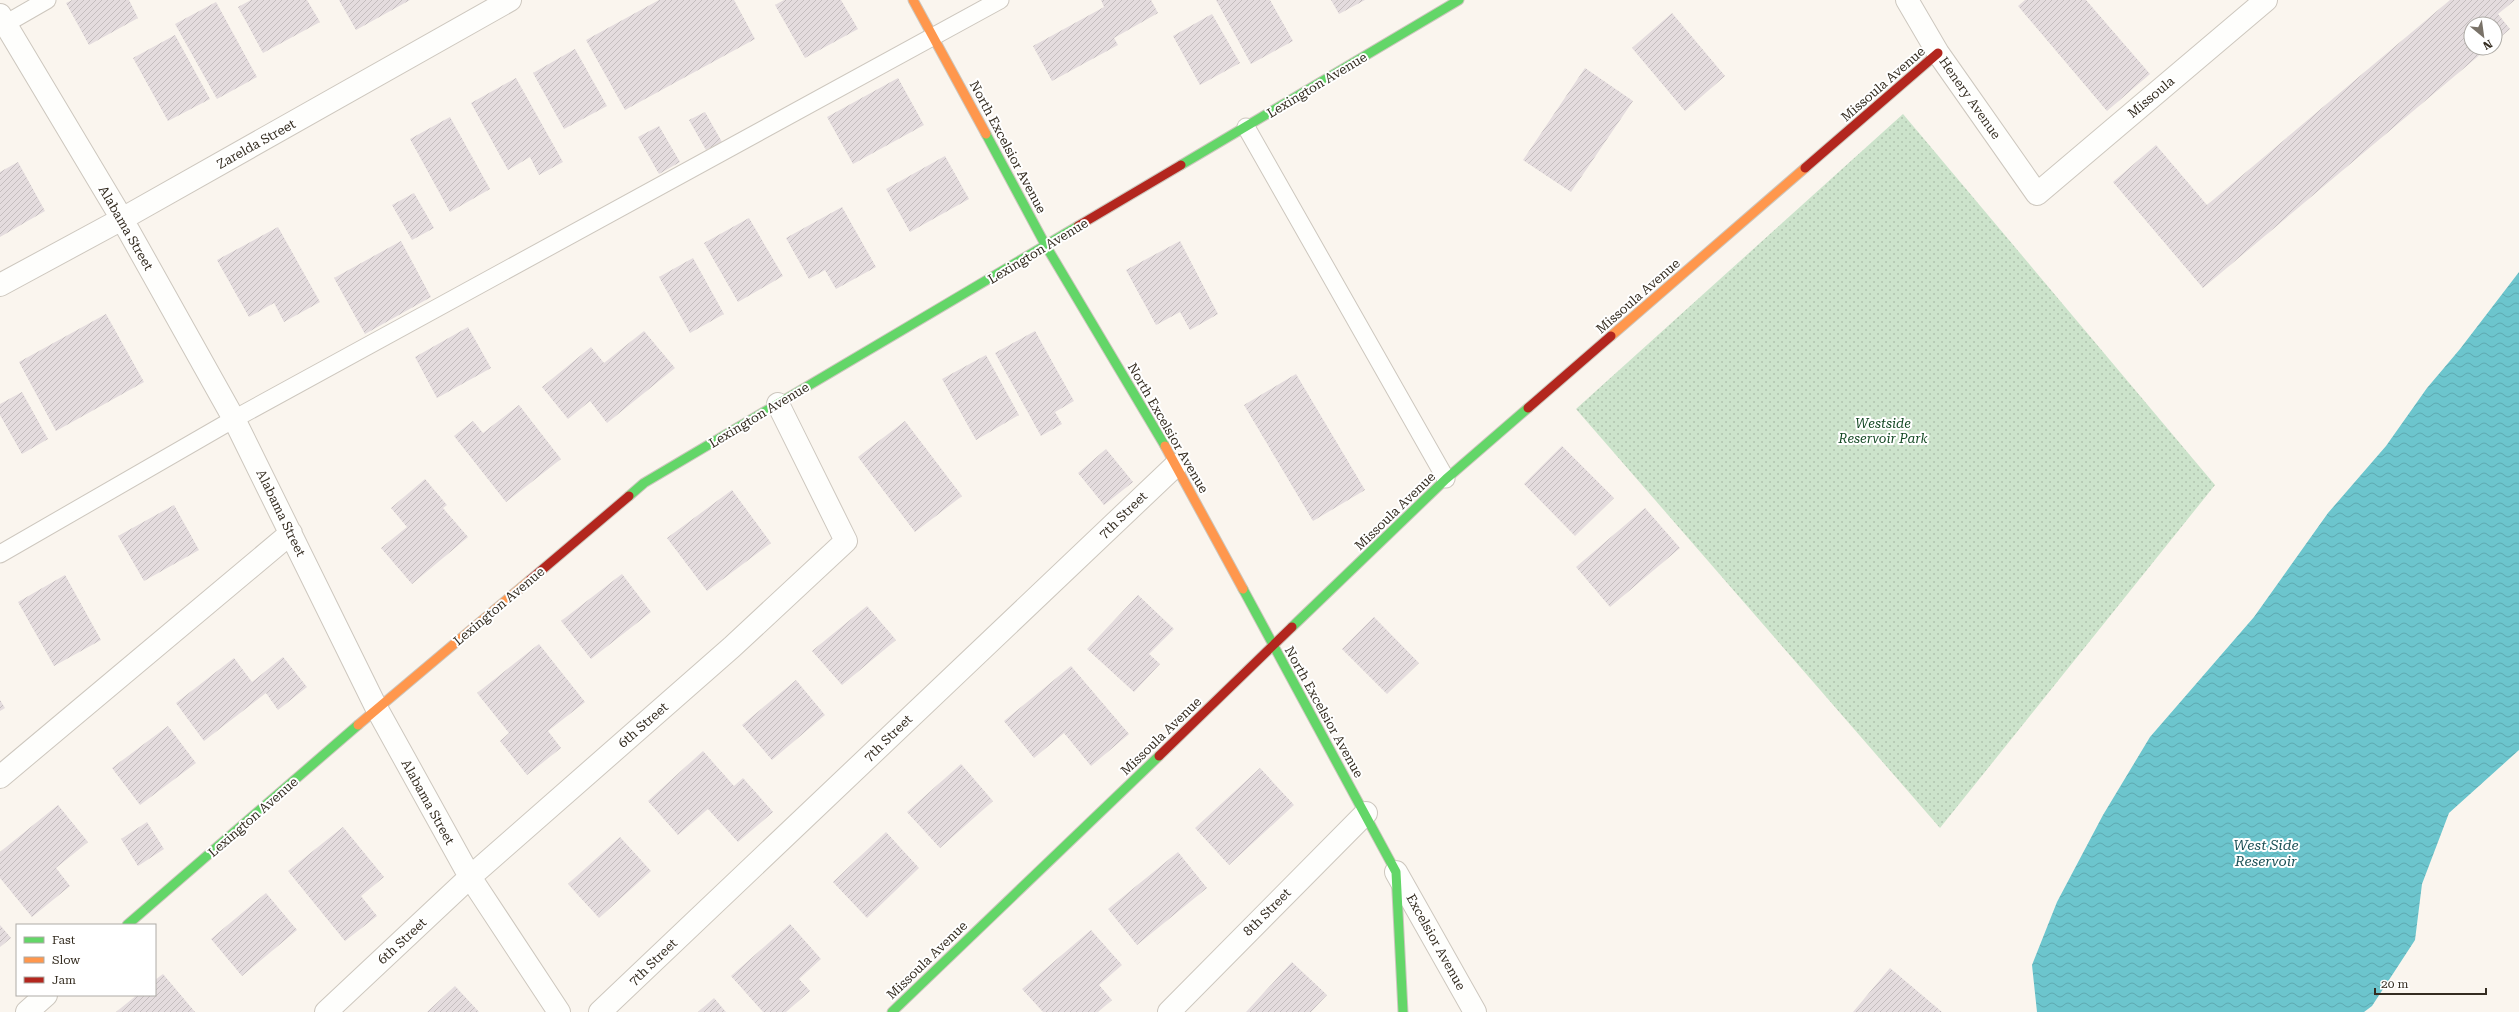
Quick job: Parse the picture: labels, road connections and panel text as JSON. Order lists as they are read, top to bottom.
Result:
{
  "streets": {
    "street": [
      "Missoula Avenue",
      "Lexington Avenue",
      "Missoula",
      "Henery Avenue",
      "Zarelda Street",
      "North Excelsior Avenue",
      "Alabama Street",
      "7th Street",
      "6th Street",
      "8th Street",
      "Excelsior Avenue"
    ]
  },
  "crossings": [
    ["Missoula Avenue", "Henery Avenue"],
    ["Missoula Avenue", "North Excelsior Avenue"],
    ["Lexington Avenue", "North Excelsior Avenue"],
    ["Lexington Avenue", "Alabama Street"],
    ["Lexington Avenue", "6th Street"],
    ["Missoula", "Henery Avenue"],
    ["Zarelda Street", "Alabama Street"],
    ["North Excelsior Avenue", "7th Street"],
    ["North Excelsior Avenue", "8th Street"],
    ["North Excelsior Avenue", "Excelsior Avenue"],
    ["Alabama Street", "6th Street"]
  ],
  "water": ["West Side Reservoir"],
  "parks": ["Westside Reservoir Park"],
  "legend": ["Fast", "Slow", "Jam"],
  "scale_bar": "20 m",
  "north": "bottom right"
}
